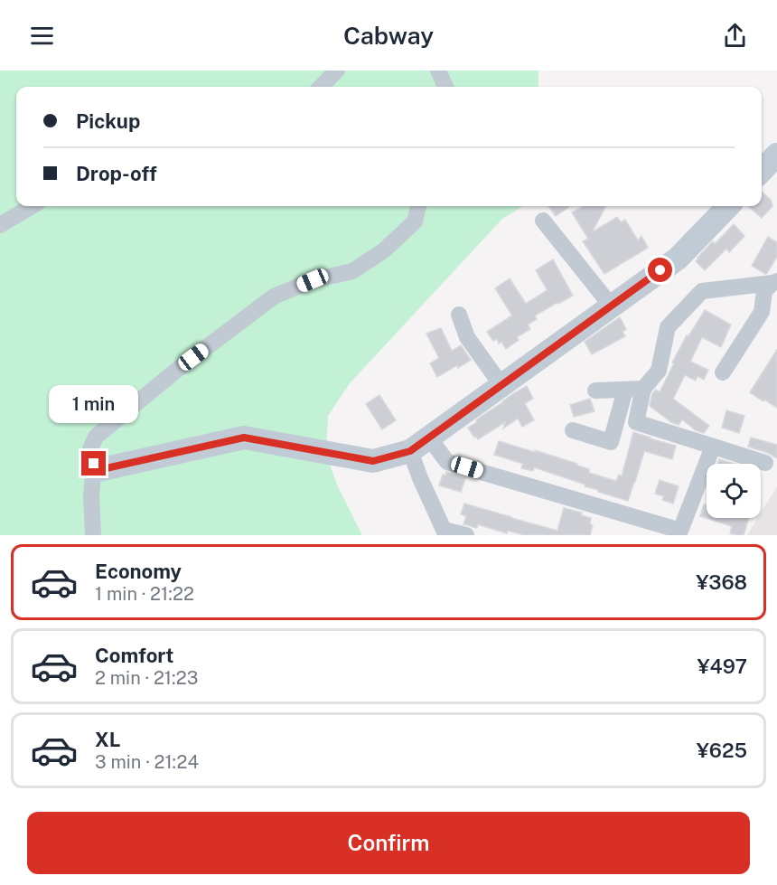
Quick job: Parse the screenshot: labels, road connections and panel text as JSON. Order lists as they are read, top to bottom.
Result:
{
  "page": {
    "header": "Cabway",
    "banner": ["Pickup", "Drop-off"],
    "bubble": "1 min",
    "list": [
      {
        "name": "Economy",
        "note": "1 min · 21:22",
        "value": "¥368"
      },
      {
        "name": "Comfort",
        "note": "2 min · 21:23",
        "value": "¥497"
      },
      {
        "name": "XL",
        "note": "3 min · 21:24",
        "value": "¥625"
      }
    ],
    "buttons": "Confirm"
  }
}
